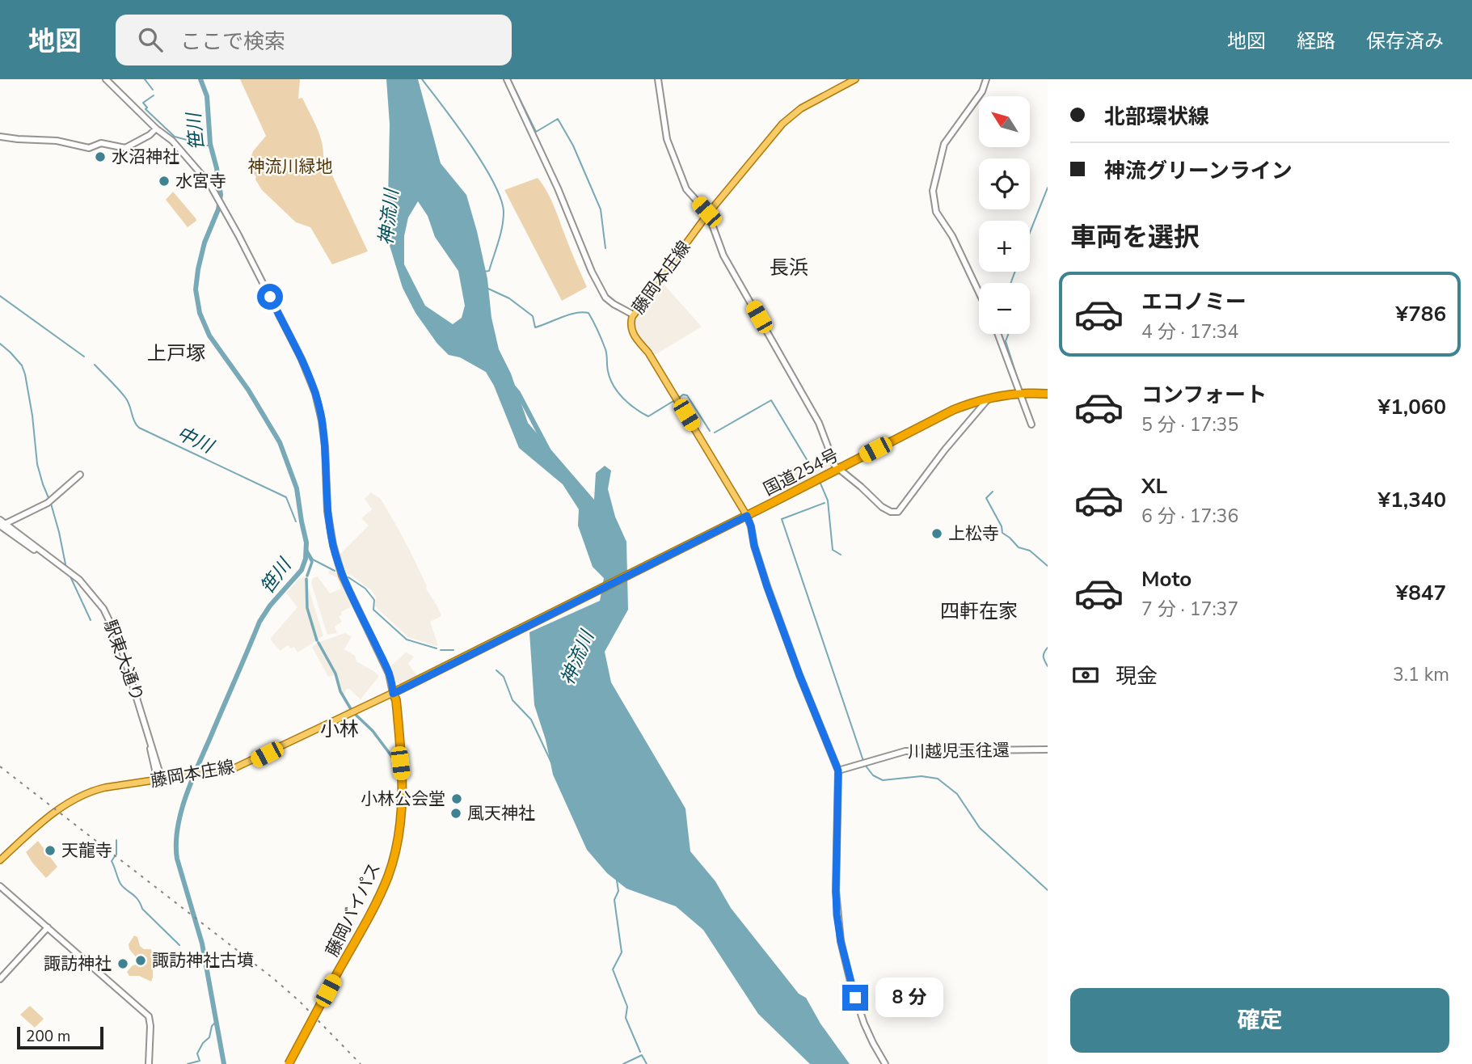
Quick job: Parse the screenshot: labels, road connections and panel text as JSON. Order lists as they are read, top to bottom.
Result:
{
  "streets": {
    "highway": ["国道254号", "藤岡バイパス"],
    "main road": ["藤岡本庄線"],
    "street": ["駅東大通り", "川越児玉往還"]
  },
  "crossings": [
    ["藤岡本庄線", "国道254号"],
    ["藤岡本庄線", "駅東大通り"],
    ["藤岡本庄線", "藤岡バイパス"],
    ["国道254号", "藤岡バイパス"]
  ],
  "districts": [
    "長浜",
    "上戸塚",
    "四軒在家",
    "小林"
  ],
  "water": ["笹川", "神流川", "中川"],
  "parks": ["神流川緑地"],
  "places": [
    "水沼神社",
    "水宮寺",
    "上松寺",
    "小林公会堂",
    "風天神社",
    "天龍寺",
    "諏訪神社古墳",
    "諏訪神社"
  ],
  "scale_bar": "200 m",
  "north": "top left",
  "page": {
    "header": "地図",
    "search": "ここで検索",
    "nav": ["地図", "経路", "保存済み"],
    "banner": ["北部環状線", "神流グリーンライン"],
    "map_buttons": ["+", "−"],
    "heading": "車両を選択",
    "list": [
      {
        "name": "エコノミー",
        "note": "4 分 · 17:34",
        "value": "¥786"
      },
      {
        "name": "コンフォート",
        "note": "5 分 · 17:35",
        "value": "¥1,060"
      },
      {
        "name": "XL",
        "note": "6 分 · 17:36",
        "value": "¥1,340"
      },
      {
        "name": "Moto",
        "note": "7 分 · 17:37",
        "value": "¥847"
      }
    ],
    "pay": ["現金", "3.1 km"],
    "buttons": "確定",
    "bubble": "8 分",
    "scale": "200 m"
  }
}
